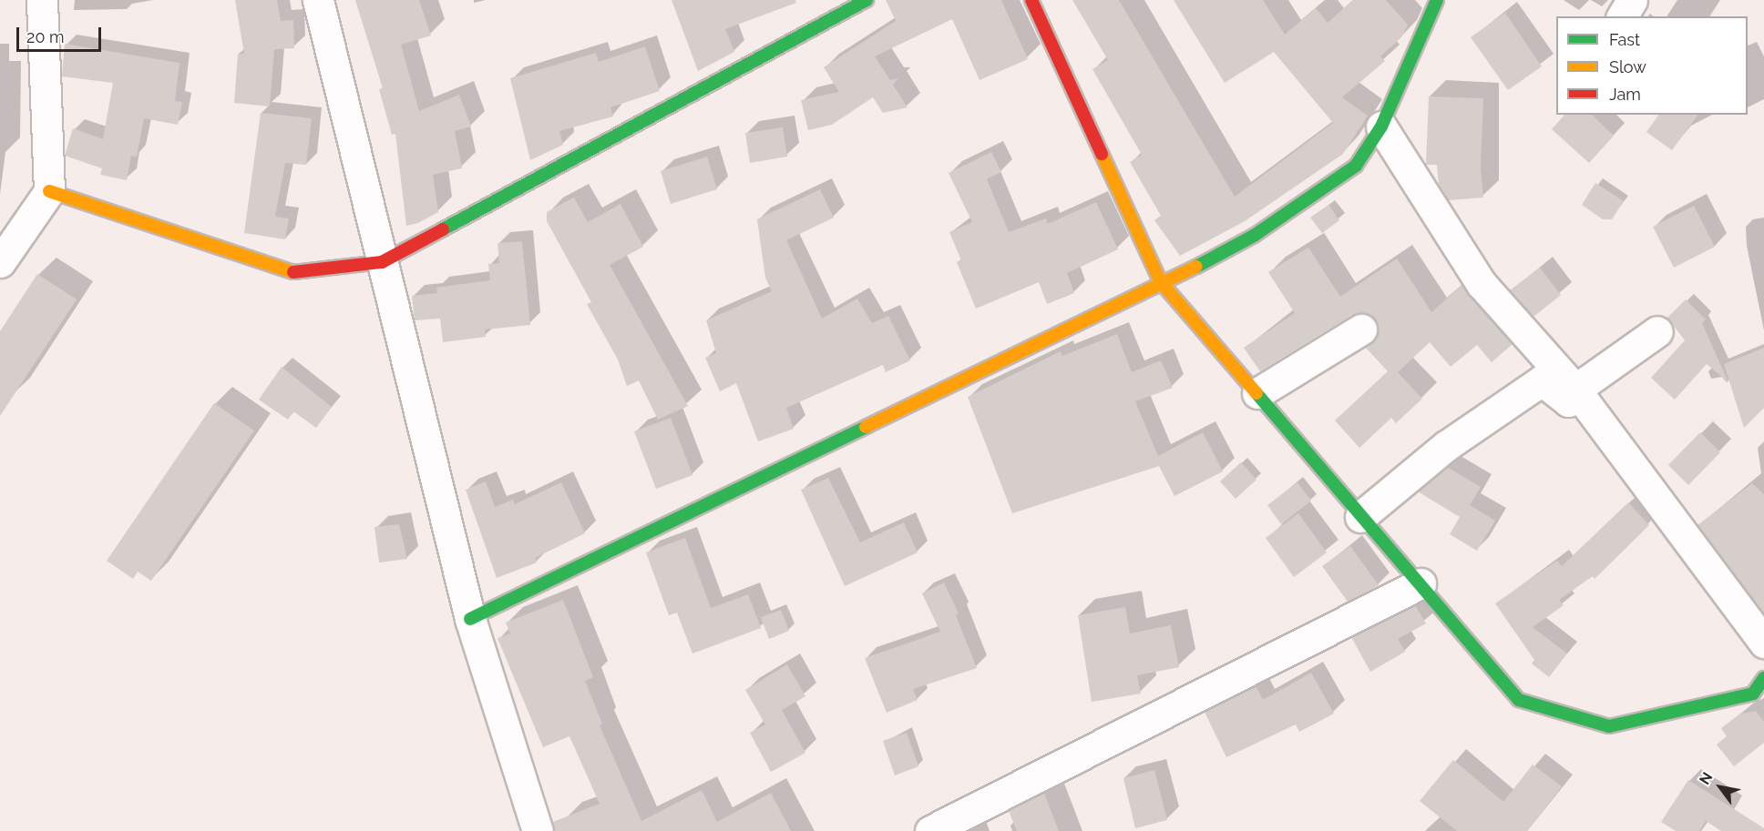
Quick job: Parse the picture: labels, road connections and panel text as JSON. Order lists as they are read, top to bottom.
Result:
{
  "legend": ["Fast", "Slow", "Jam"],
  "scale_bar": "20 m",
  "north": "top left"
}
